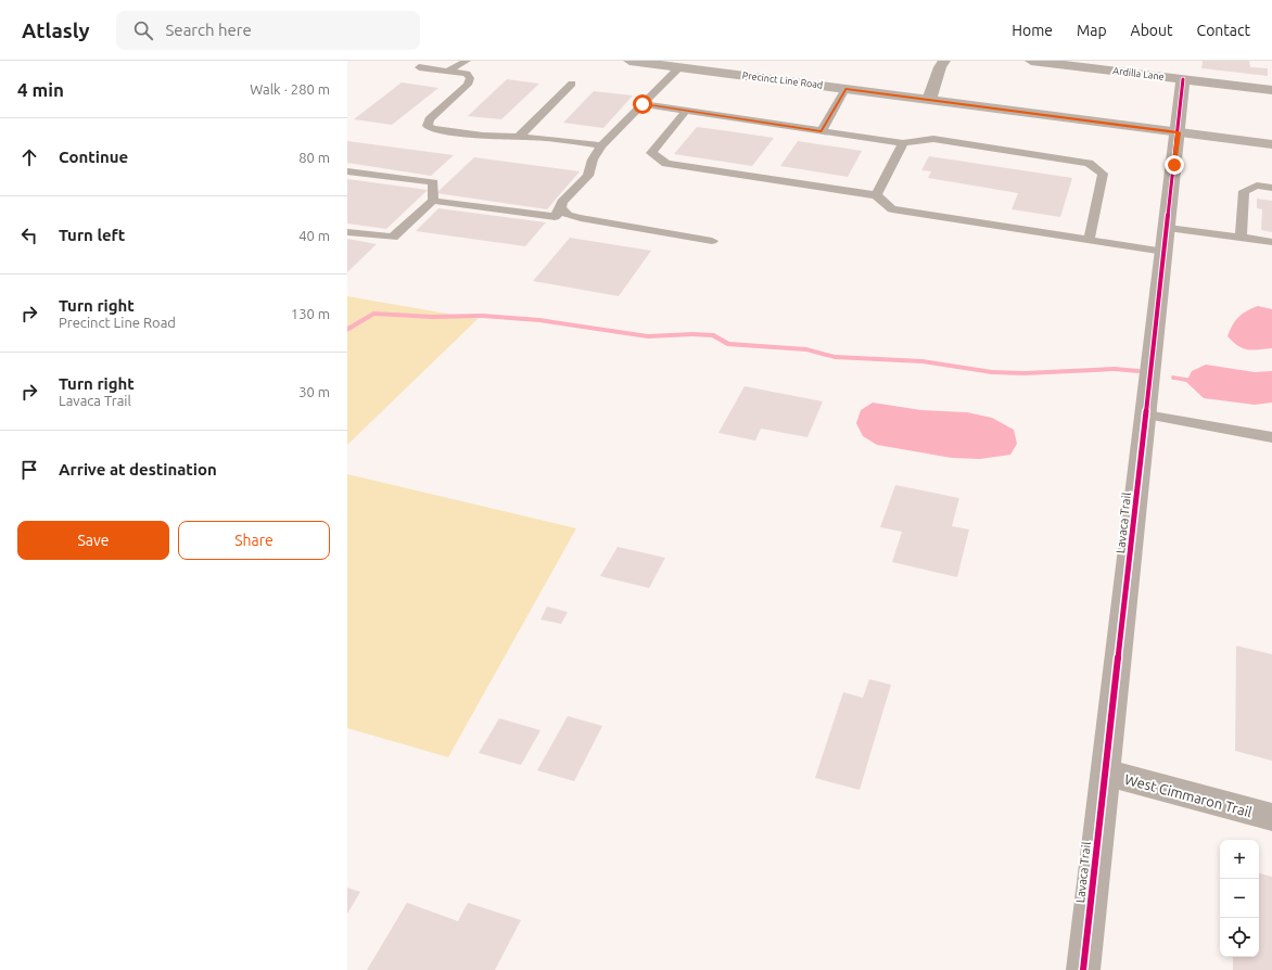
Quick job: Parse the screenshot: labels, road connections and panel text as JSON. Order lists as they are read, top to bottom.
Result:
{
  "streets": {
    "main road": ["Precinct Line Road"],
    "street": ["Ardilla Lane", "Lavaca Trail", "West Cimmaron Trail"]
  },
  "crossings": [
    ["Ardilla Lane", "Lavaca Trail"],
    ["Precinct Line Road", "Lavaca Trail"],
    ["Lavaca Trail", "West Cimmaron Trail"]
  ],
  "page": {
    "header": "Atlasly",
    "search": "Search here",
    "nav": [
      "Home",
      "Map",
      "About",
      "Contact"
    ],
    "heading": ["4 min", "Walk · 280 m"],
    "list": [
      ["Continue", "80 m"],
      ["Turn left", "40 m"],
      ["Turn right", "Precinct Line Road", "130 m"],
      ["Turn right", "Lavaca Trail", "30 m"],
      "Arrive at destination"
    ],
    "buttons": ["Save", "Share"],
    "map_buttons": ["+", "−"]
  }
}
